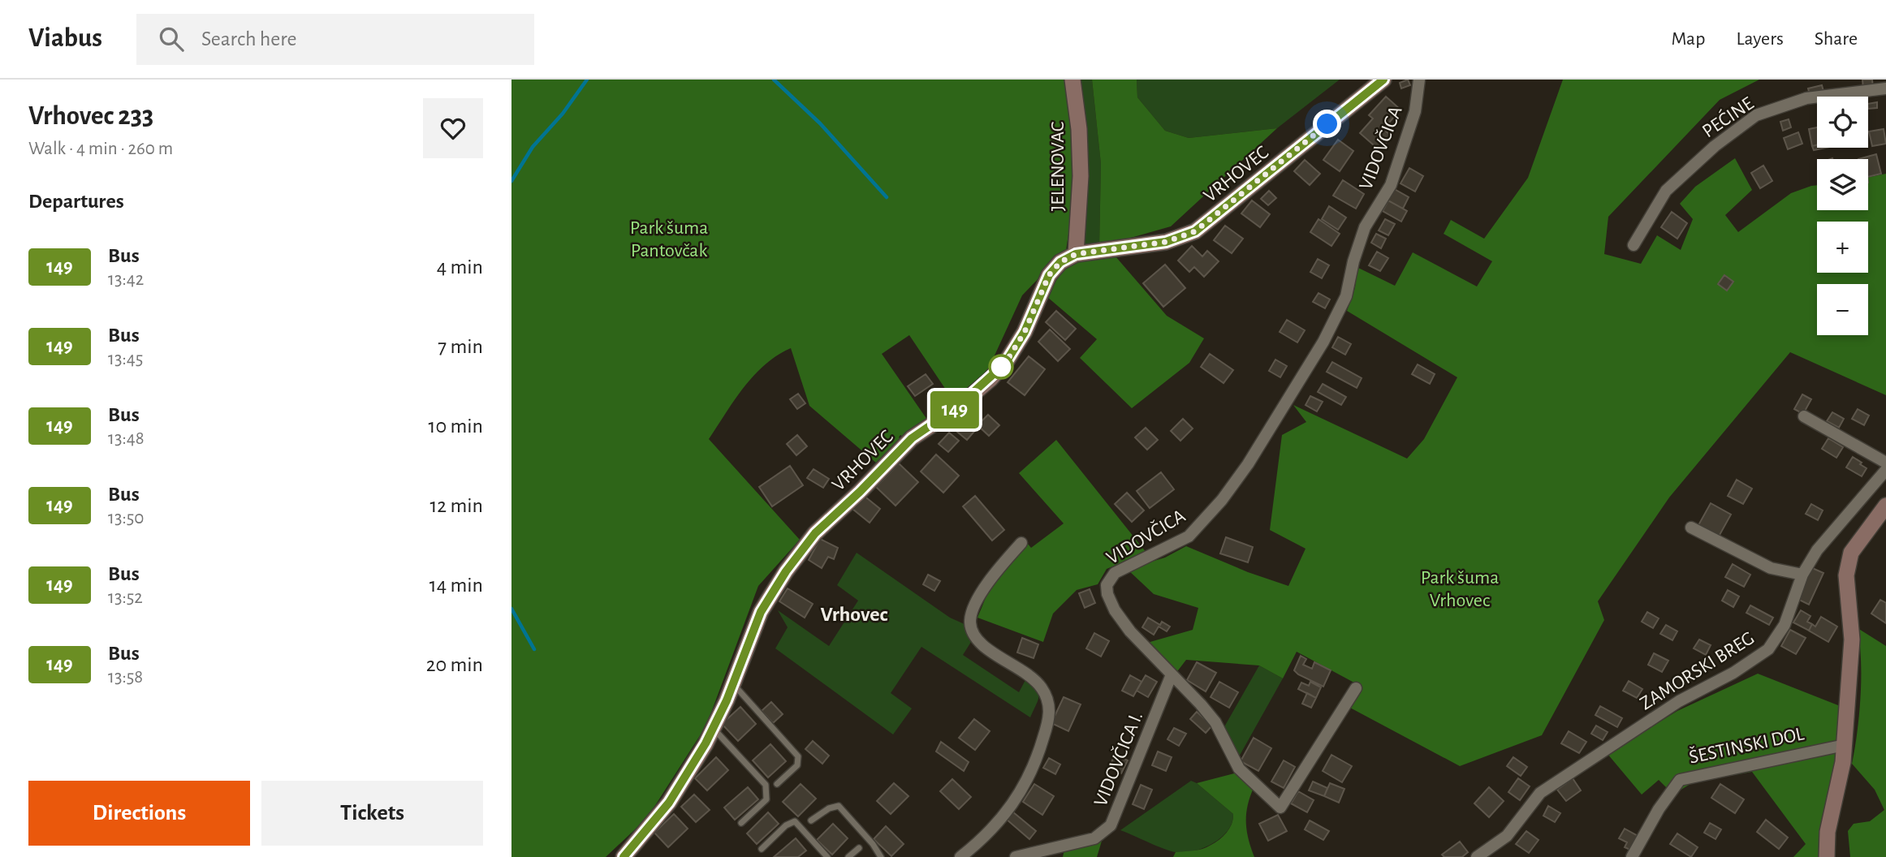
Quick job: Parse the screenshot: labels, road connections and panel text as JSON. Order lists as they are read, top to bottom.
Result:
{
  "streets": {
    "street": [
      "PEĆINE",
      "VIDOVČICA",
      "JELENOVAC",
      "VRHOVEC",
      "ZAMORSKI BREG",
      "ŠESTINSKI DOL",
      "VIDOVČICA I."
    ]
  },
  "crossings": [
    ["VIDOVČICA", "VIDOVČICA I."],
    ["JELENOVAC", "VRHOVEC"]
  ],
  "districts": ["Vrhovec"],
  "parks": ["Park šuma Pantovčak", "Park šuma Vrhovec"],
  "lines": ["bus line 149"],
  "page": {
    "header": "Viabus",
    "search": "Search here",
    "nav": ["Map", "Layers", "Share"],
    "heading": [
      ["Vrhovec 233", "Walk · 4 min · 260 m"],
      "Departures"
    ],
    "on_map": "149",
    "map_buttons": ["+", "−"],
    "list": [
      {
        "mark": "149",
        "name": "Bus",
        "note": "13:42",
        "value": "4 min"
      },
      {
        "mark": "149",
        "name": "Bus",
        "note": "13:45",
        "value": "7 min"
      },
      {
        "mark": "149",
        "name": "Bus",
        "note": "13:48",
        "value": "10 min"
      },
      {
        "mark": "149",
        "name": "Bus",
        "note": "13:50",
        "value": "12 min"
      },
      {
        "mark": "149",
        "name": "Bus",
        "note": "13:52",
        "value": "14 min"
      },
      {
        "mark": "149",
        "name": "Bus",
        "note": "13:58",
        "value": "20 min"
      }
    ],
    "buttons": ["Directions", "Tickets"]
  }
}
